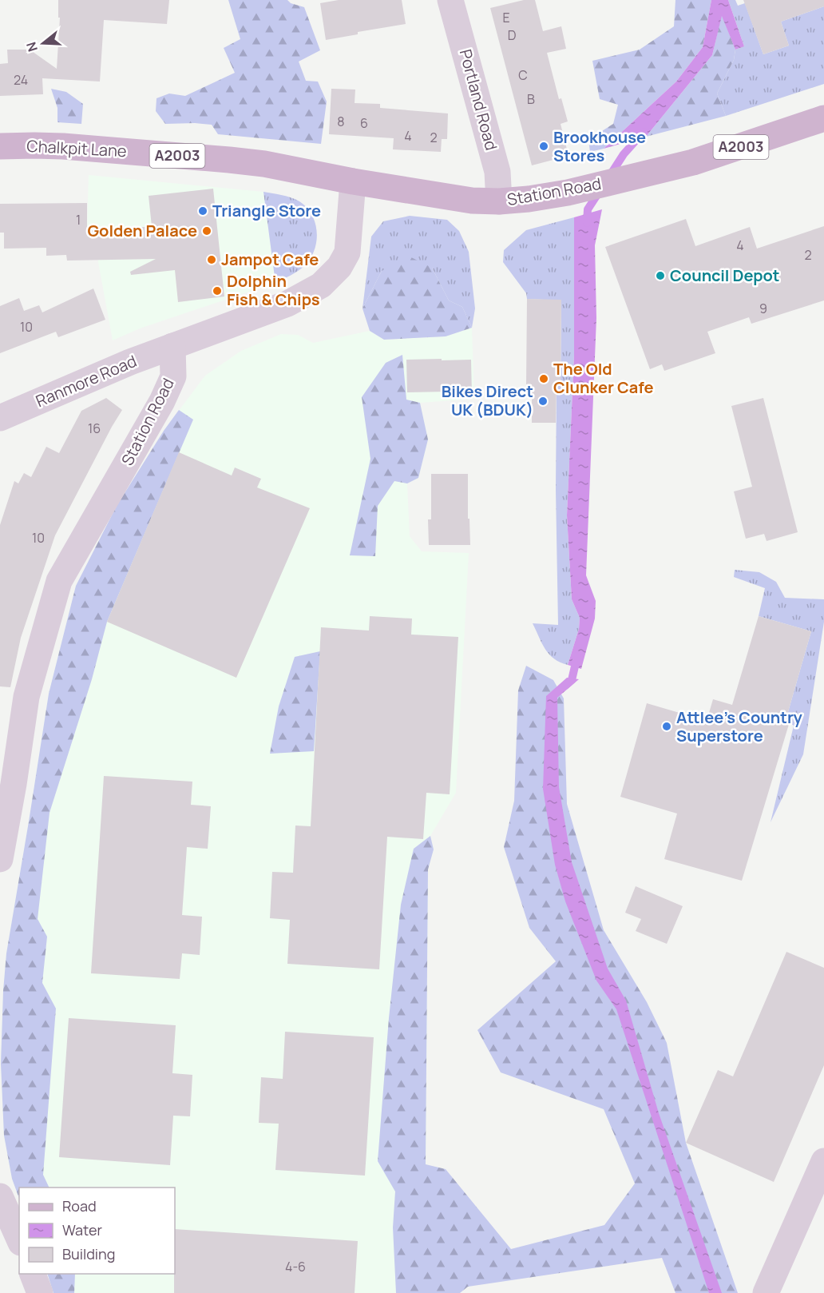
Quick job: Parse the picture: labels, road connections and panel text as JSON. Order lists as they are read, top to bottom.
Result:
{
  "streets": {
    "main road": ["A2003", "Chalkpit Lane", "Station Road"],
    "street": ["Portland Road", "Ranmore Road"]
  },
  "crossings": [
    ["Portland Road", "Station Road"],
    ["Chalkpit Lane", "Station Road"],
    ["Station Road", "Ranmore Road"]
  ],
  "places": [
    "Brookhouse Stores",
    "Triangle Store",
    "Golden Palace",
    "Jampot Cafe",
    "Council Depot",
    "Dolphin Fish & Chips",
    "The Old Clunker Cafe",
    "Bikes Direct UK (BDUK)",
    "Attlee's Country Superstore"
  ],
  "house_numbers": [
    "E",
    "D",
    "C",
    "24",
    "B",
    "8",
    "6",
    "4",
    "2",
    "1",
    "4",
    "2",
    "9",
    "10",
    "16",
    "10",
    "4-6"
  ],
  "legend": ["Road", "Water", "Building"],
  "north": "left"
}
